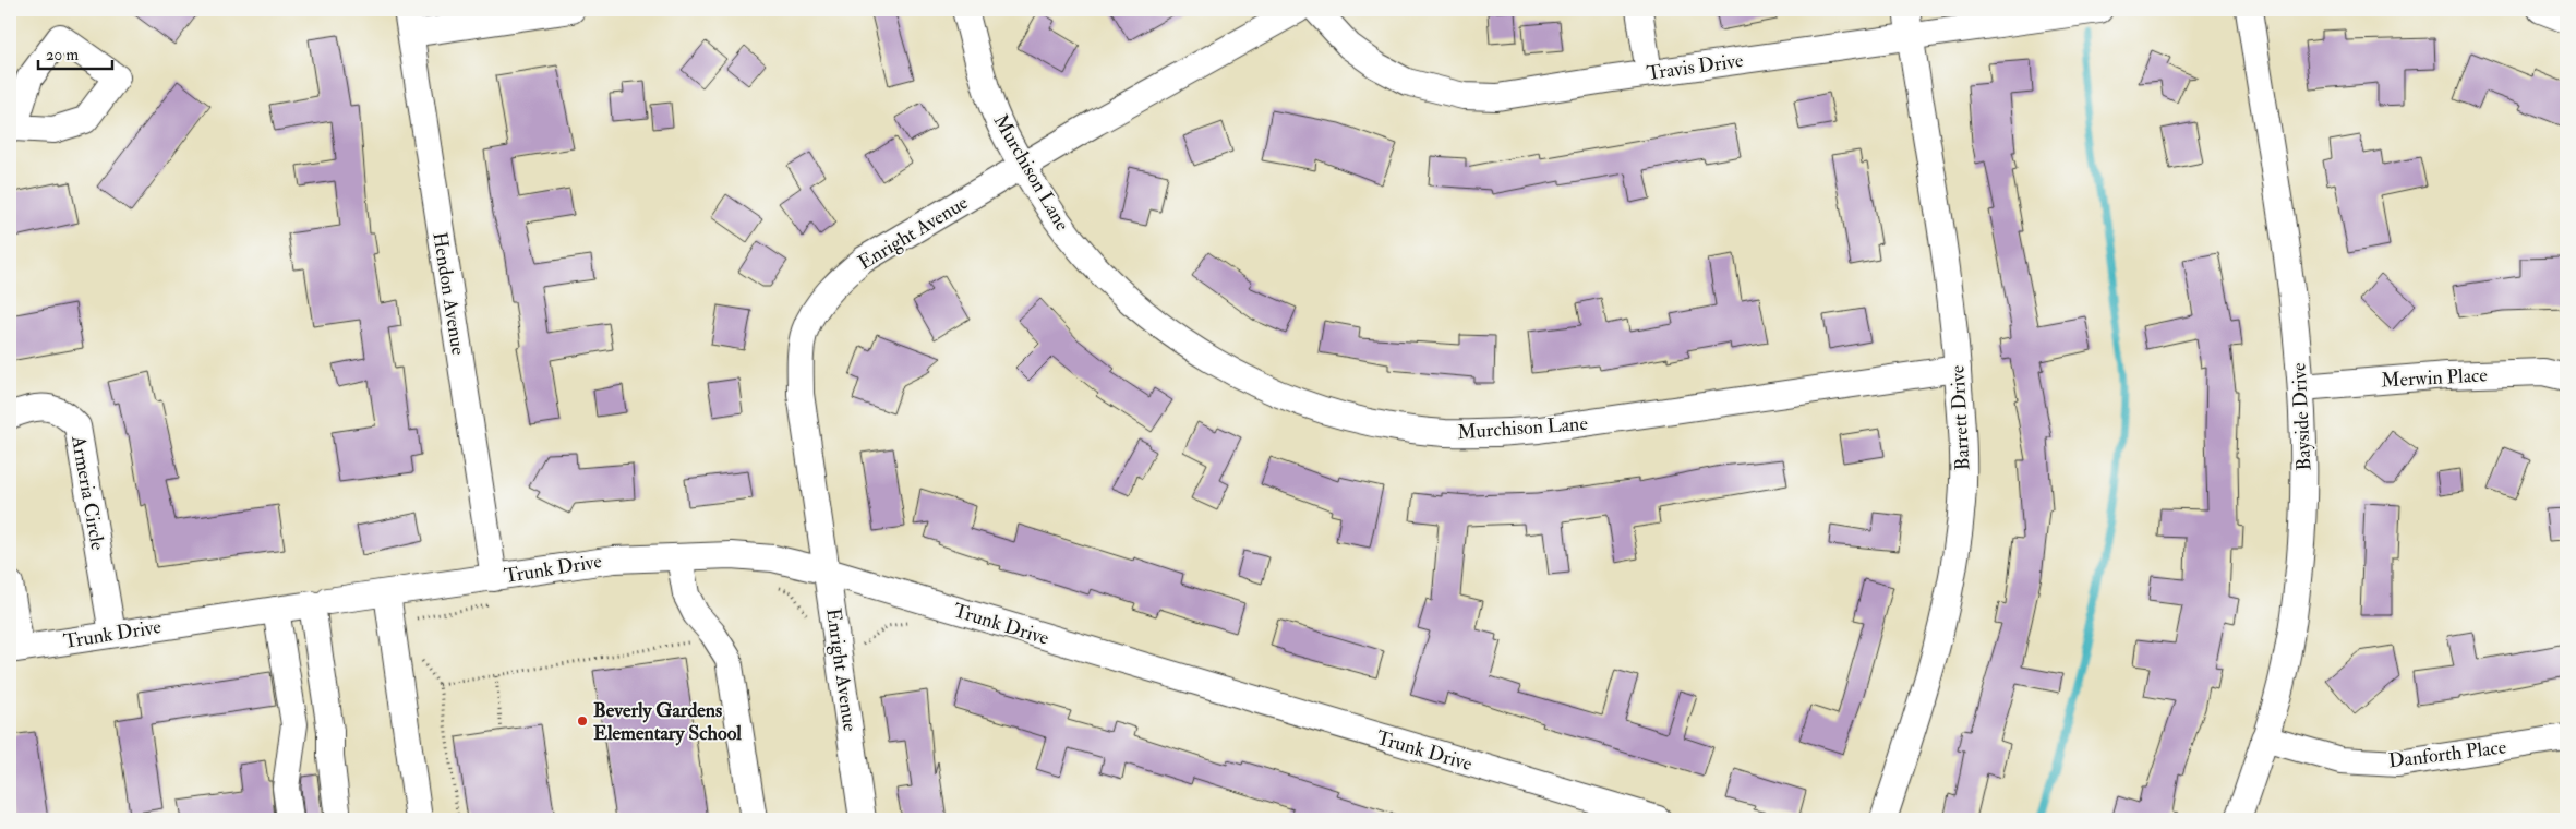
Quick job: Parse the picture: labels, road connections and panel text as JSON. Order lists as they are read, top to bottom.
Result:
{
  "streets": {
    "street": [
      "Travis Drive",
      "Murchison Lane",
      "Enright Avenue",
      "Hendon Avenue",
      "Merwin Place",
      "Bayside Drive",
      "Barrett Drive",
      "Armeria Circle",
      "Trunk Drive",
      "Danforth Place"
    ]
  },
  "crossings": [
    ["Travis Drive", "Barrett Drive"],
    ["Murchison Lane", "Enright Avenue"],
    ["Murchison Lane", "Barrett Drive"],
    ["Enright Avenue", "Trunk Drive"],
    ["Hendon Avenue", "Trunk Drive"],
    ["Merwin Place", "Bayside Drive"],
    ["Bayside Drive", "Danforth Place"],
    ["Armeria Circle", "Trunk Drive"]
  ],
  "places": ["Beverly Gardens Elementary School"],
  "scale_bar": "20 m"
}
